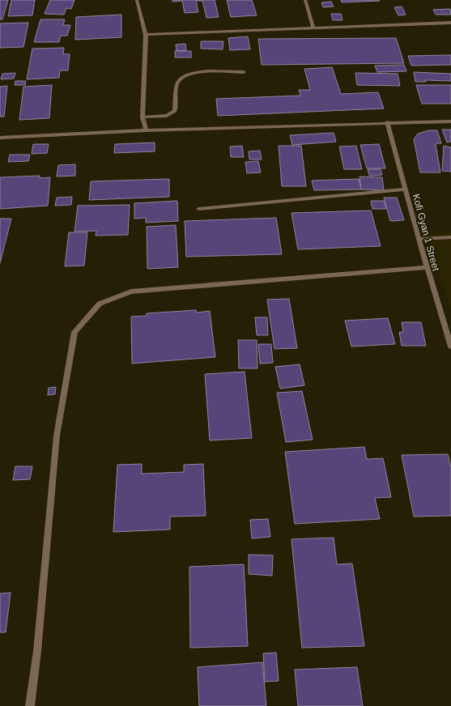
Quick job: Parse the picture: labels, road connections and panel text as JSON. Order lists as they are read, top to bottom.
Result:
{
  "streets": {
    "street": ["Kofi Gyan 1 Street"]
  }
}
